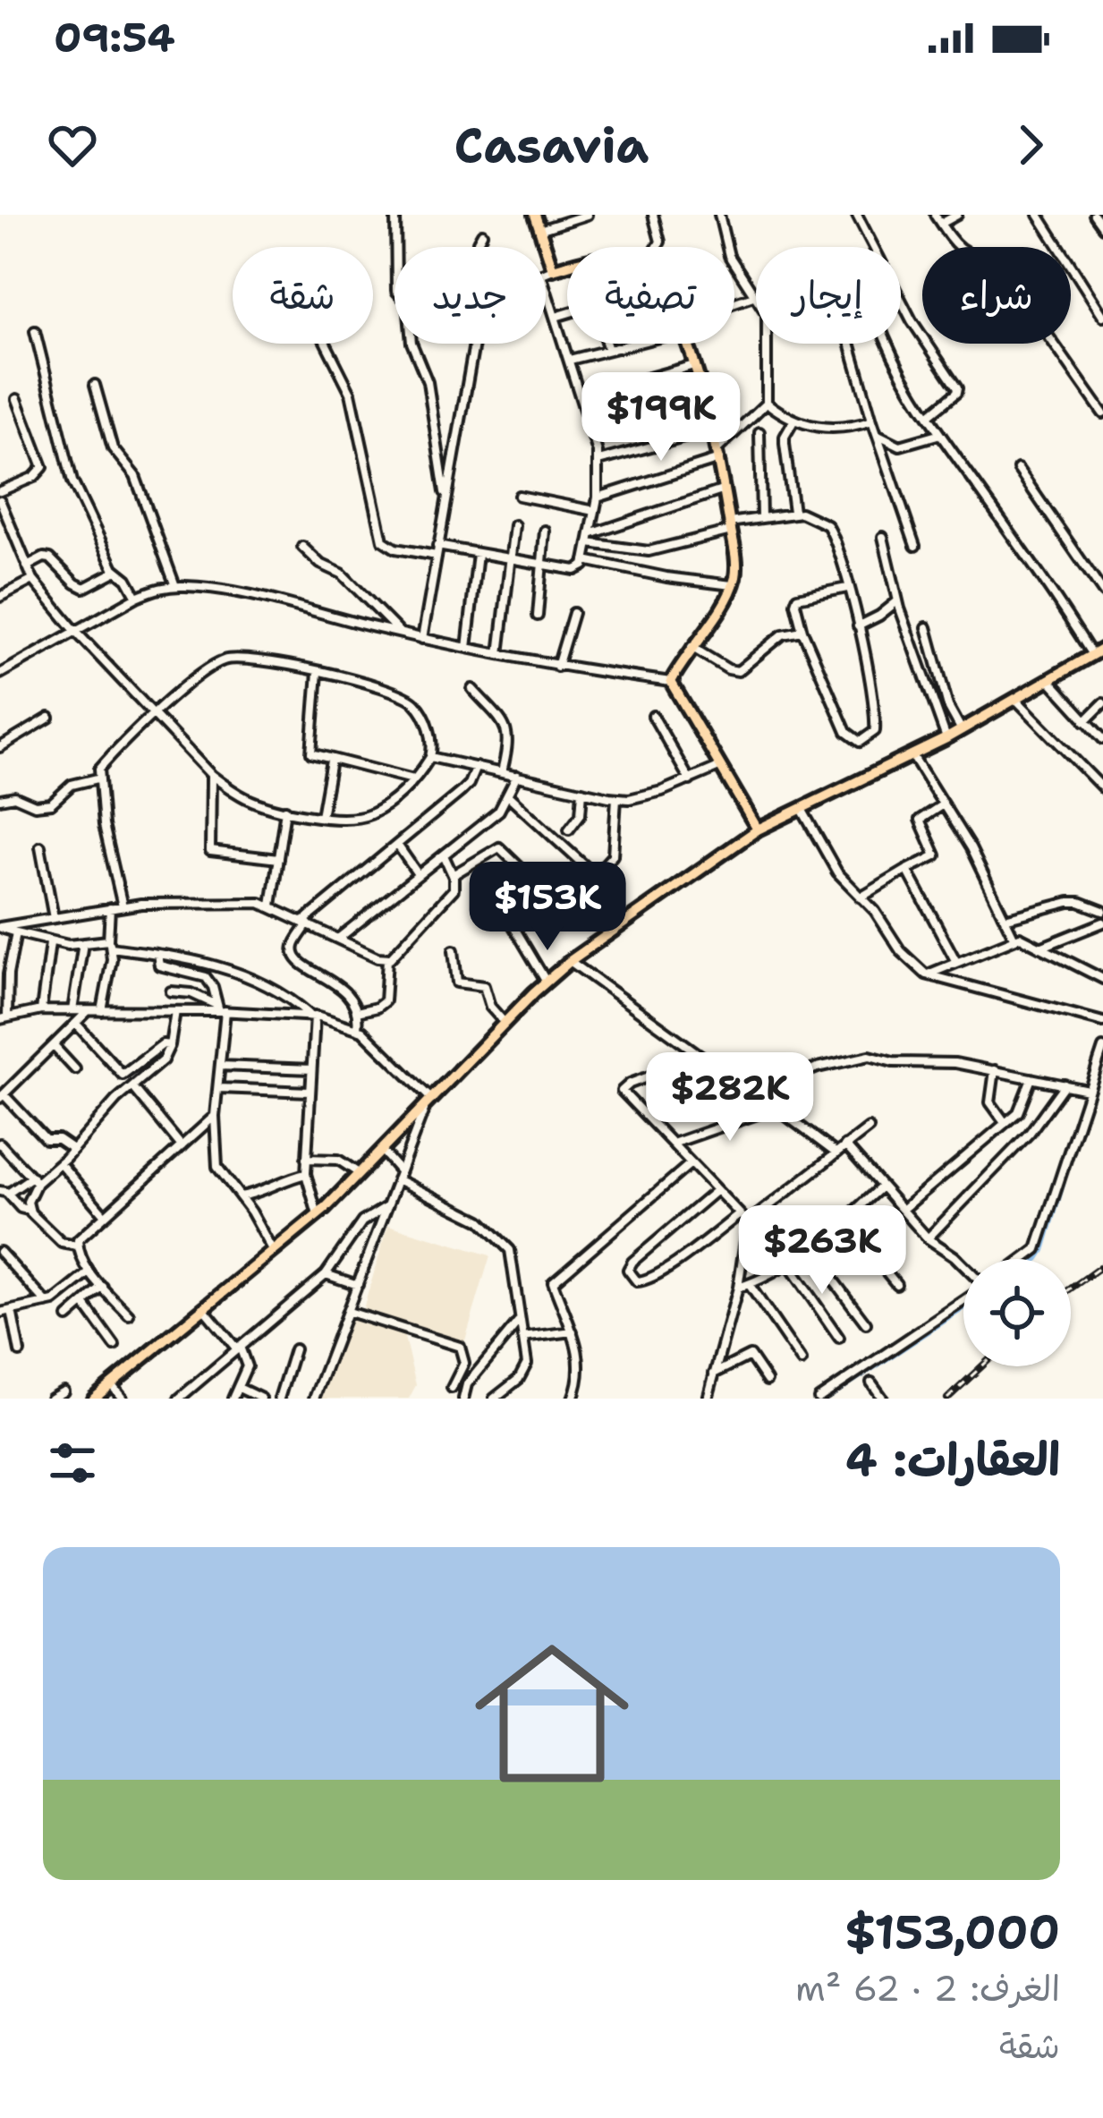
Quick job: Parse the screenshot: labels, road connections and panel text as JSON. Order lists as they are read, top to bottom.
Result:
{
  "page": {
    "status": "09:54",
    "header": "Casavia",
    "chip": [
      "شراء",
      "إيجار",
      "تصفية",
      "جديد",
      "شقة"
    ],
    "price": [
      "$199K",
      "$153K",
      "$282K",
      "$263K"
    ],
    "heading": "العقارات: 4",
    "list": [
      {
        "name": "$153,000",
        "note": "الغرف: 2 · 62 m² · شقة"
      }
    ]
  }
}
